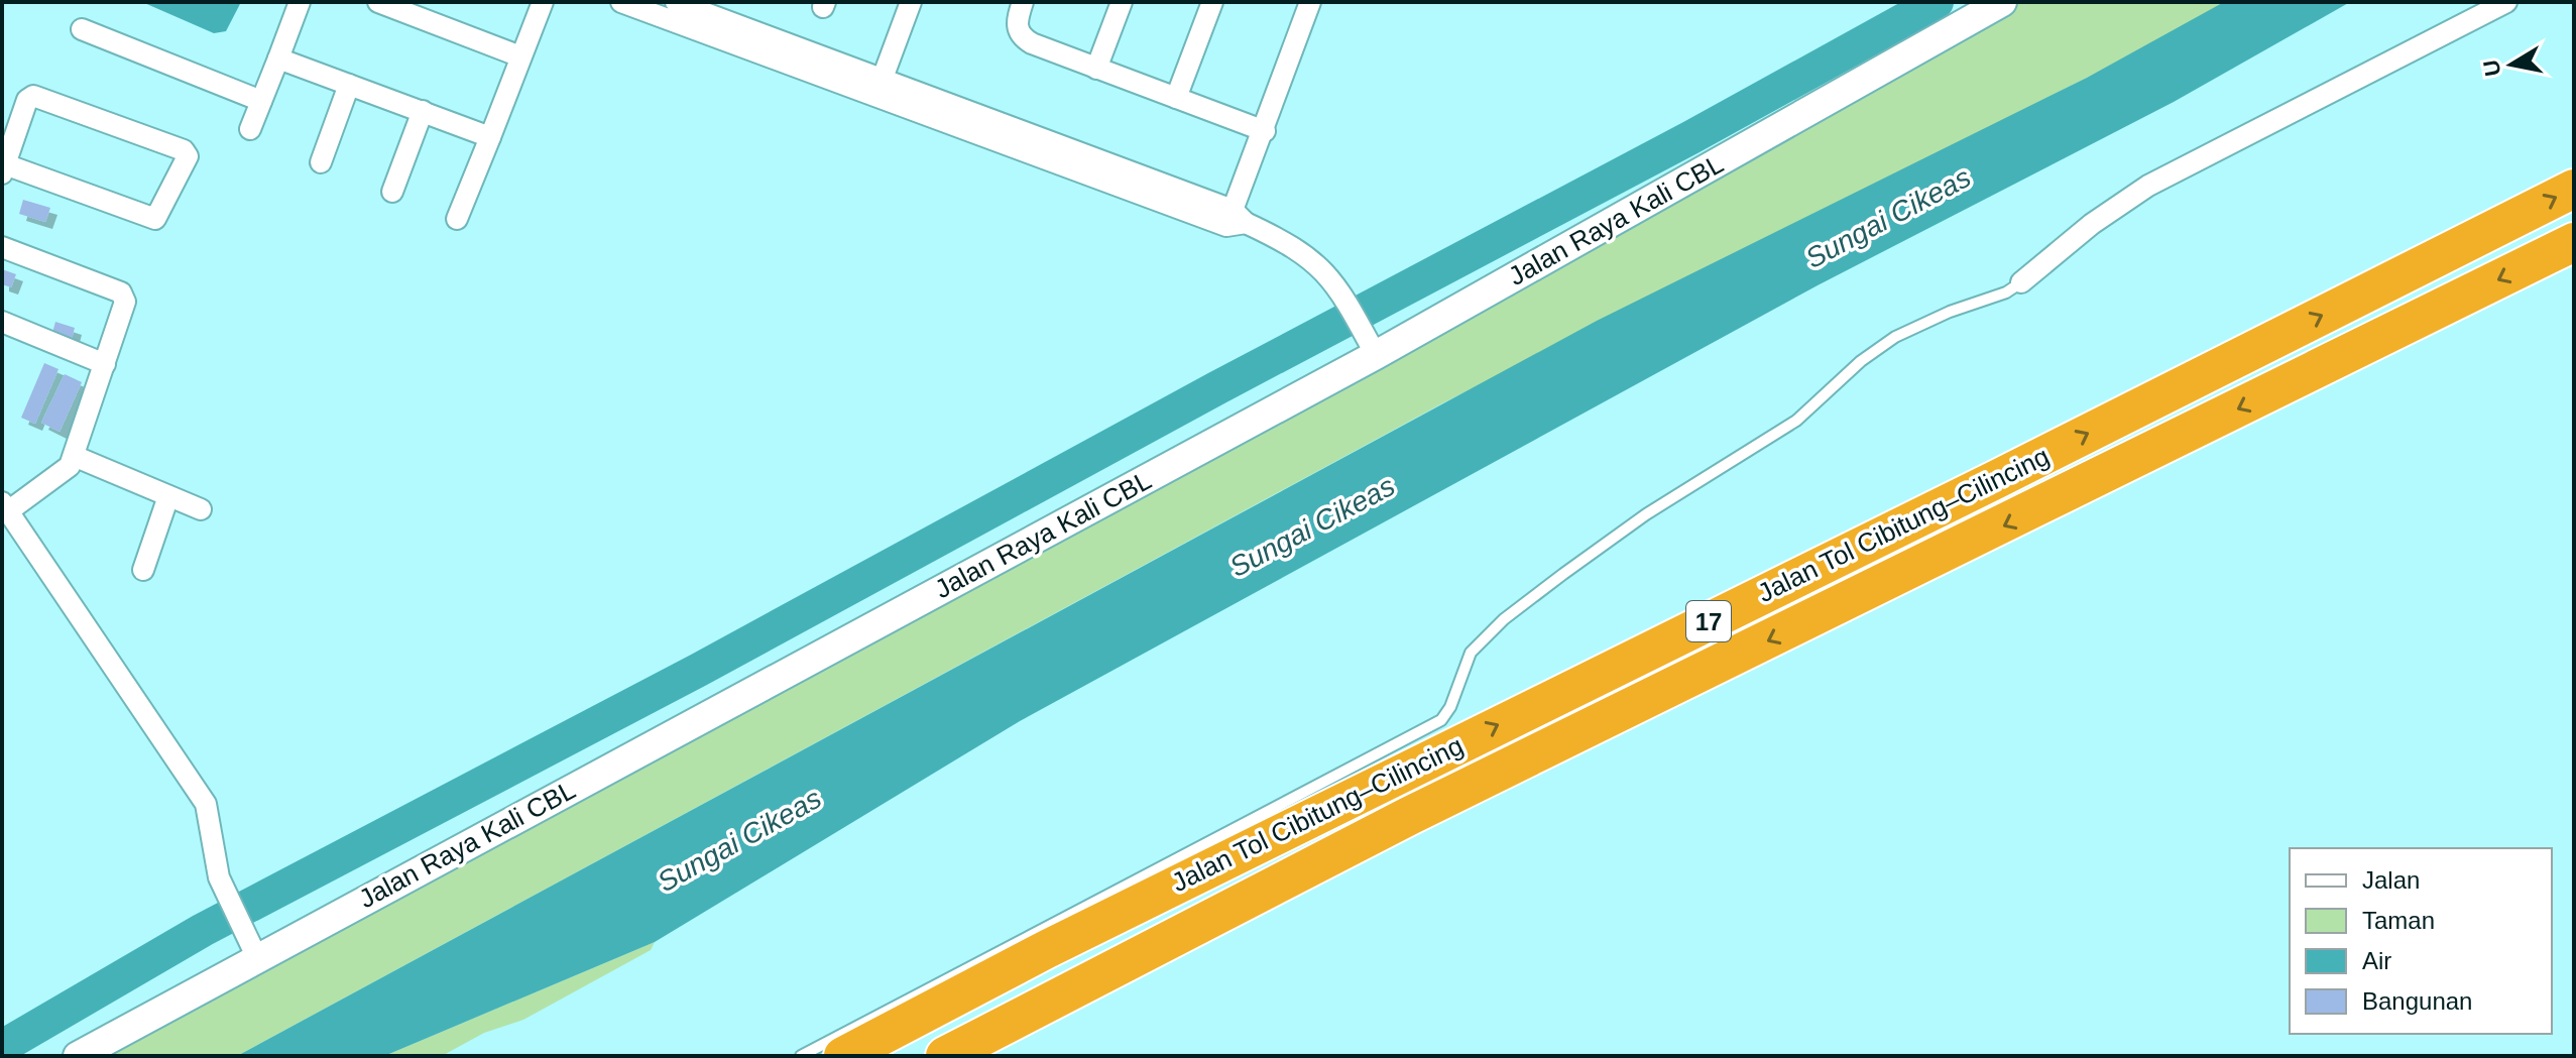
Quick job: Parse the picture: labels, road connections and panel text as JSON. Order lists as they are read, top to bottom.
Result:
{
  "streets": {
    "highway": ["Jalan Tol Cibitung–Cilincing", "17"],
    "main road": ["Jalan Raya Kali CBL"]
  },
  "water": ["Sungai Cikeas"],
  "legend": [
    "Jalan",
    "Taman",
    "Air",
    "Bangunan"
  ],
  "north": "left"
}
